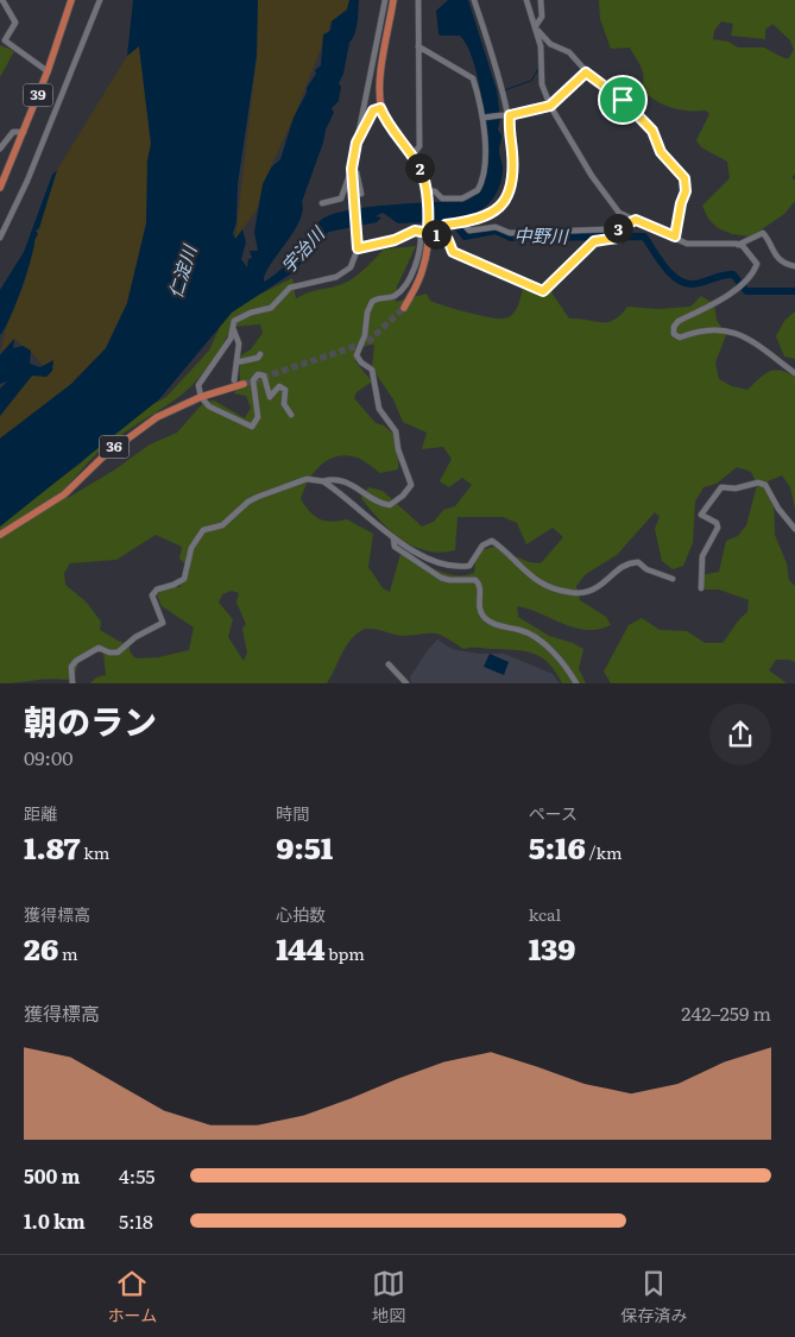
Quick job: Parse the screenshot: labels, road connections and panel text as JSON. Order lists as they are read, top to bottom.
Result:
{
  "streets": {
    "main road": ["39", "36"]
  },
  "water": ["中野川", "宇治川", "仁淀川"],
  "page": {
    "pins": ["2", "3", "1"],
    "heading": ["朝のラン", "09:00"],
    "stats": [
      ["距離", "1.87 km"],
      ["時間", "9:51"],
      ["ペース", "5:16 /km"],
      ["獲得標高", "26 m"],
      ["心拍数", "144 bpm"],
      ["kcal", "139"]
    ],
    "chart": ["獲得標高", "242–259 m"],
    "list": [
      {
        "name": "500 m",
        "note": "4:55"
      },
      {
        "name": "1.0 km",
        "note": "5:18"
      }
    ],
    "tabs": ["ホーム", "地図", "保存済み"]
  }
}
